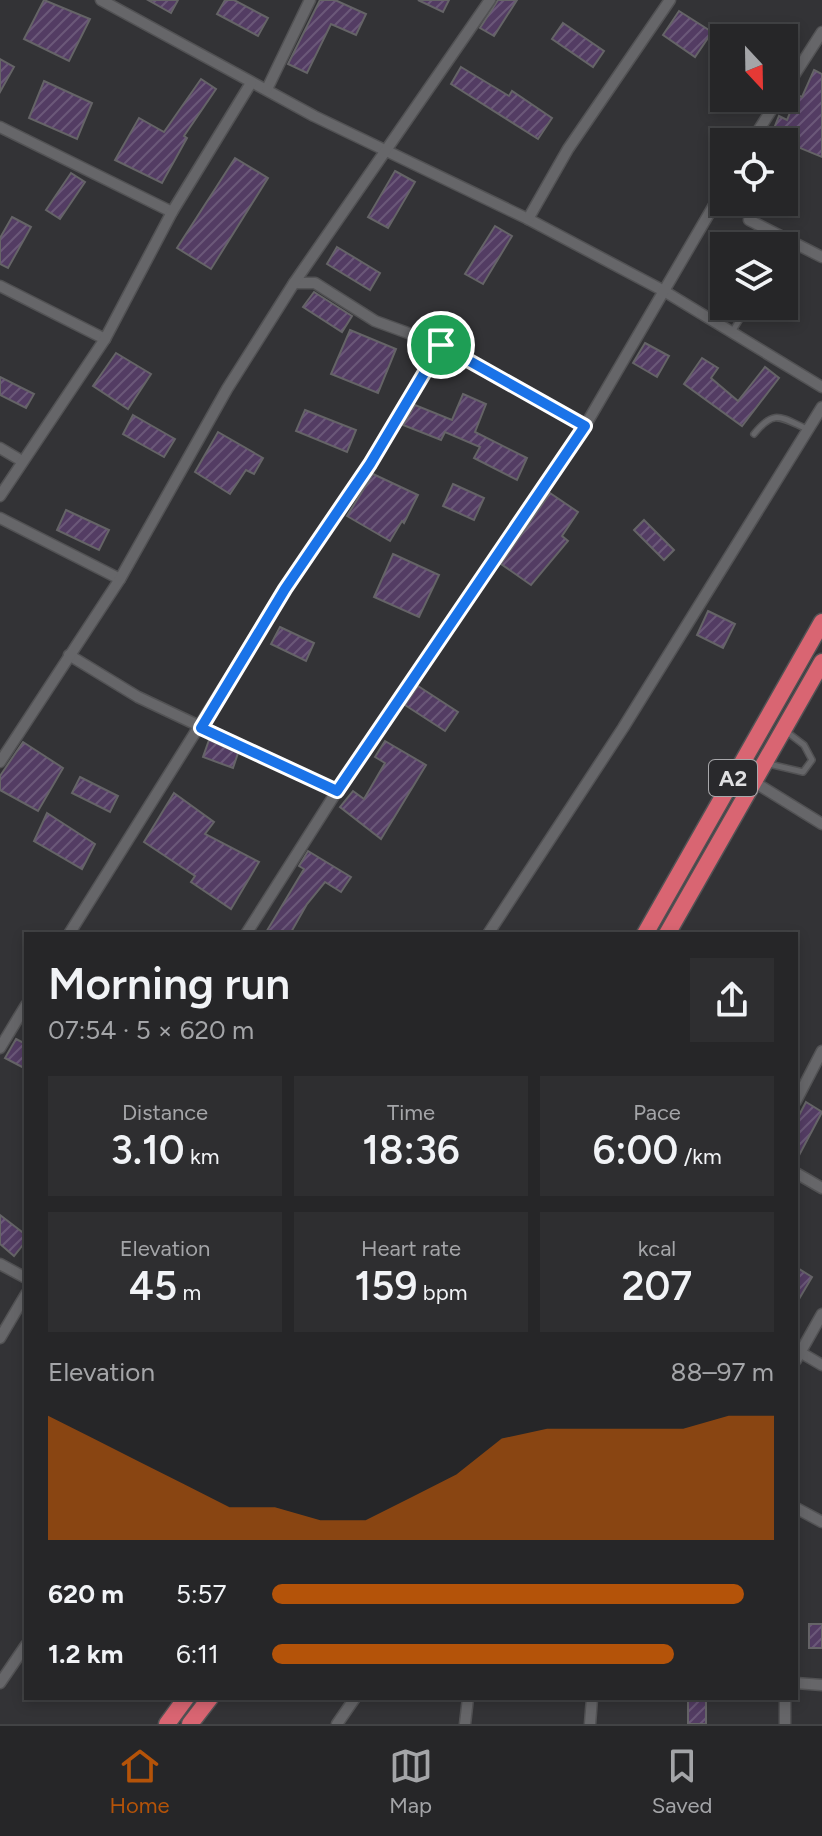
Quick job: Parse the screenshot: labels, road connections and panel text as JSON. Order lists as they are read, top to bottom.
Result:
{
  "streets": {
    "highway": ["A2"]
  },
  "north": "bottom",
  "page": {
    "heading": ["Morning run", "07:54 · 5 × 620 m"],
    "stats": [
      ["Distance", "3.10 km"],
      ["Time", "18:36"],
      ["Pace", "6:00 /km"],
      ["Elevation", "45 m"],
      ["Heart rate", "159 bpm"],
      ["kcal", "207"]
    ],
    "chart": ["Elevation", "88–97 m"],
    "list": [
      {
        "name": "620 m",
        "note": "5:57"
      },
      {
        "name": "1.2 km",
        "note": "6:11"
      }
    ],
    "tabs": ["Home", "Map", "Saved"]
  }
}
